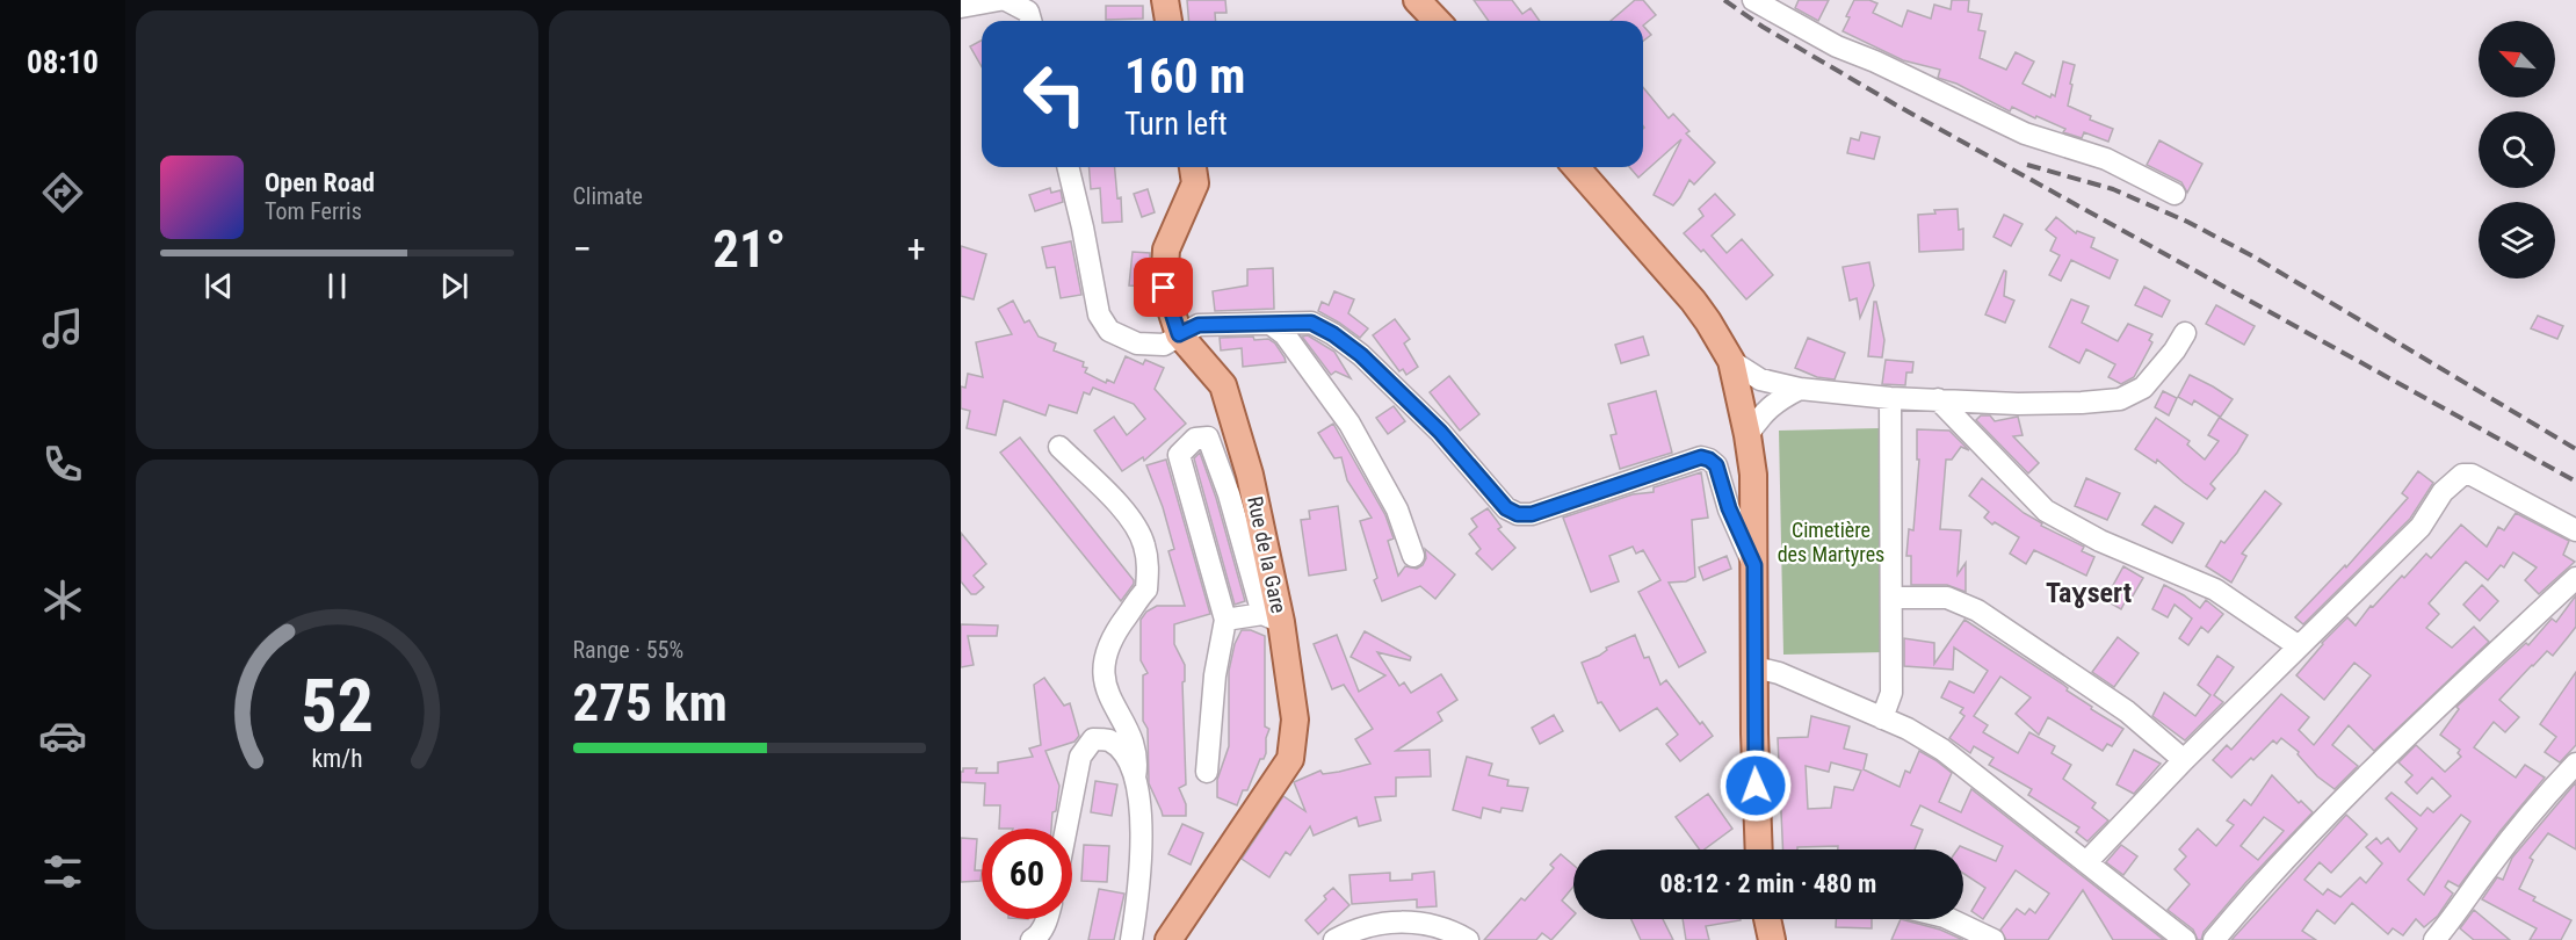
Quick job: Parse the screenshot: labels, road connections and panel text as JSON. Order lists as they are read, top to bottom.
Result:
{
  "streets": {
    "main road": ["Rue de la Gare"]
  },
  "districts": ["Taɣsert"],
  "parks": ["Cimetière des Martyres"],
  "north": "top left",
  "page": {
    "tabs": "08:10",
    "tile": [
      "Climate",
      ["Range · 55%", "275 km"]
    ],
    "turn": ["160 m", "Turn left"],
    "song": ["Open Road", "Tom Ferris"],
    "heat": ["−", "21°", "+"],
    "limit": "60",
    "trip": "08:12 · 2 min · 480 m",
    "gauge": ["52", "km/h"]
  }
}
